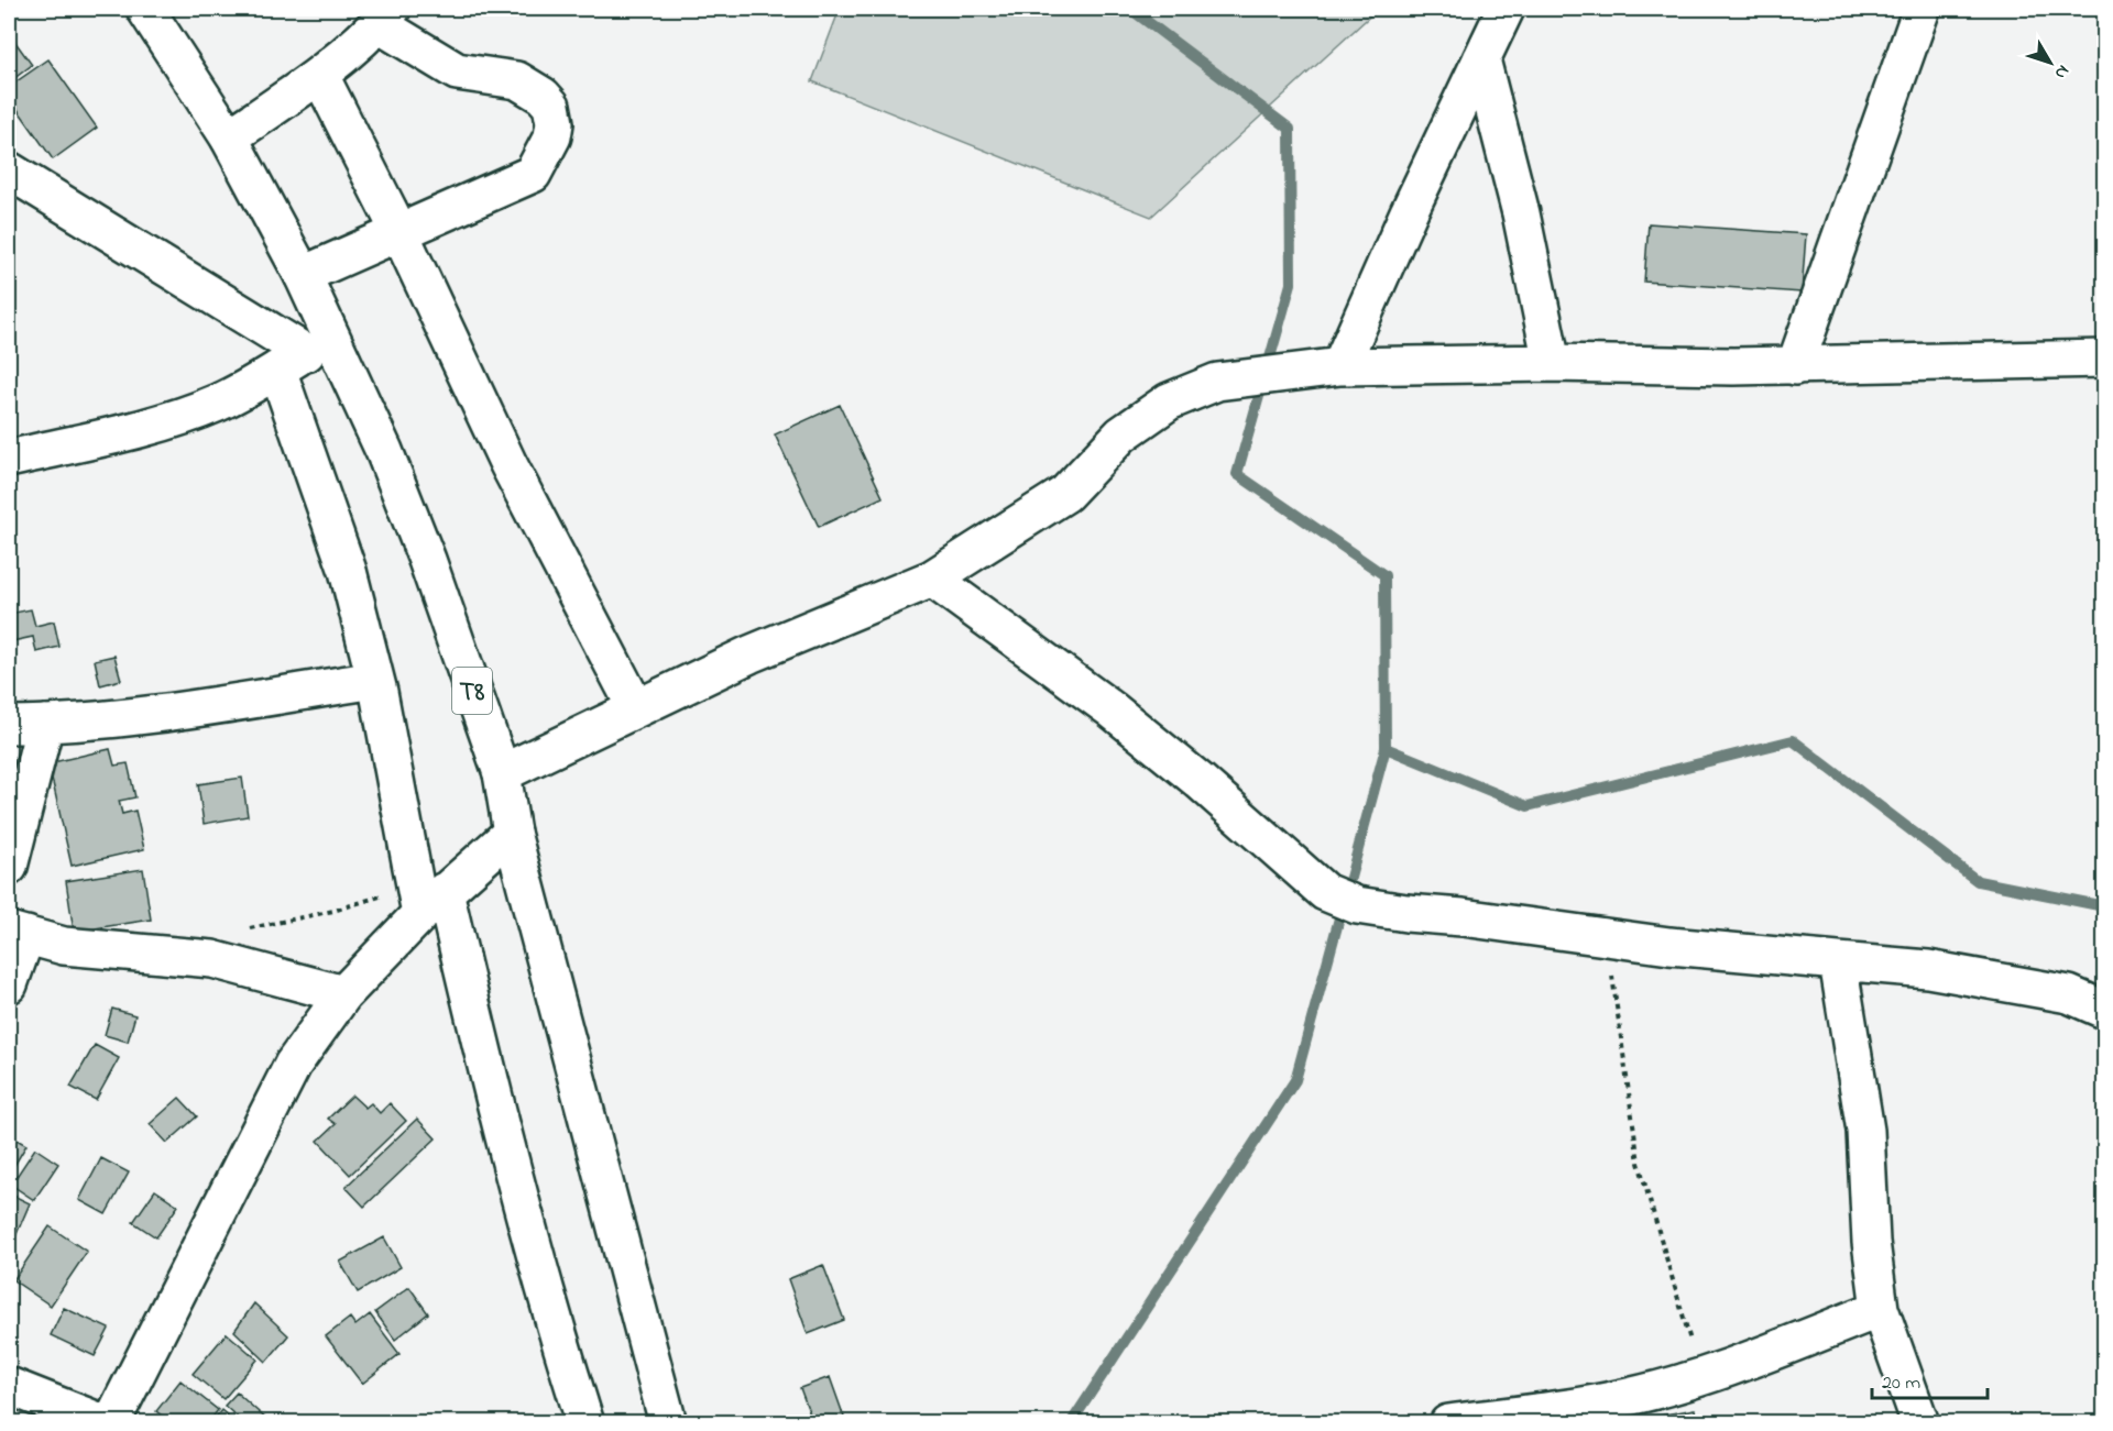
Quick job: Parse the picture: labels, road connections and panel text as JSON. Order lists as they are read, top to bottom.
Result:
{
  "streets": {
    "main road": ["T8"]
  },
  "scale_bar": "20 m",
  "north": "bottom right"
}
